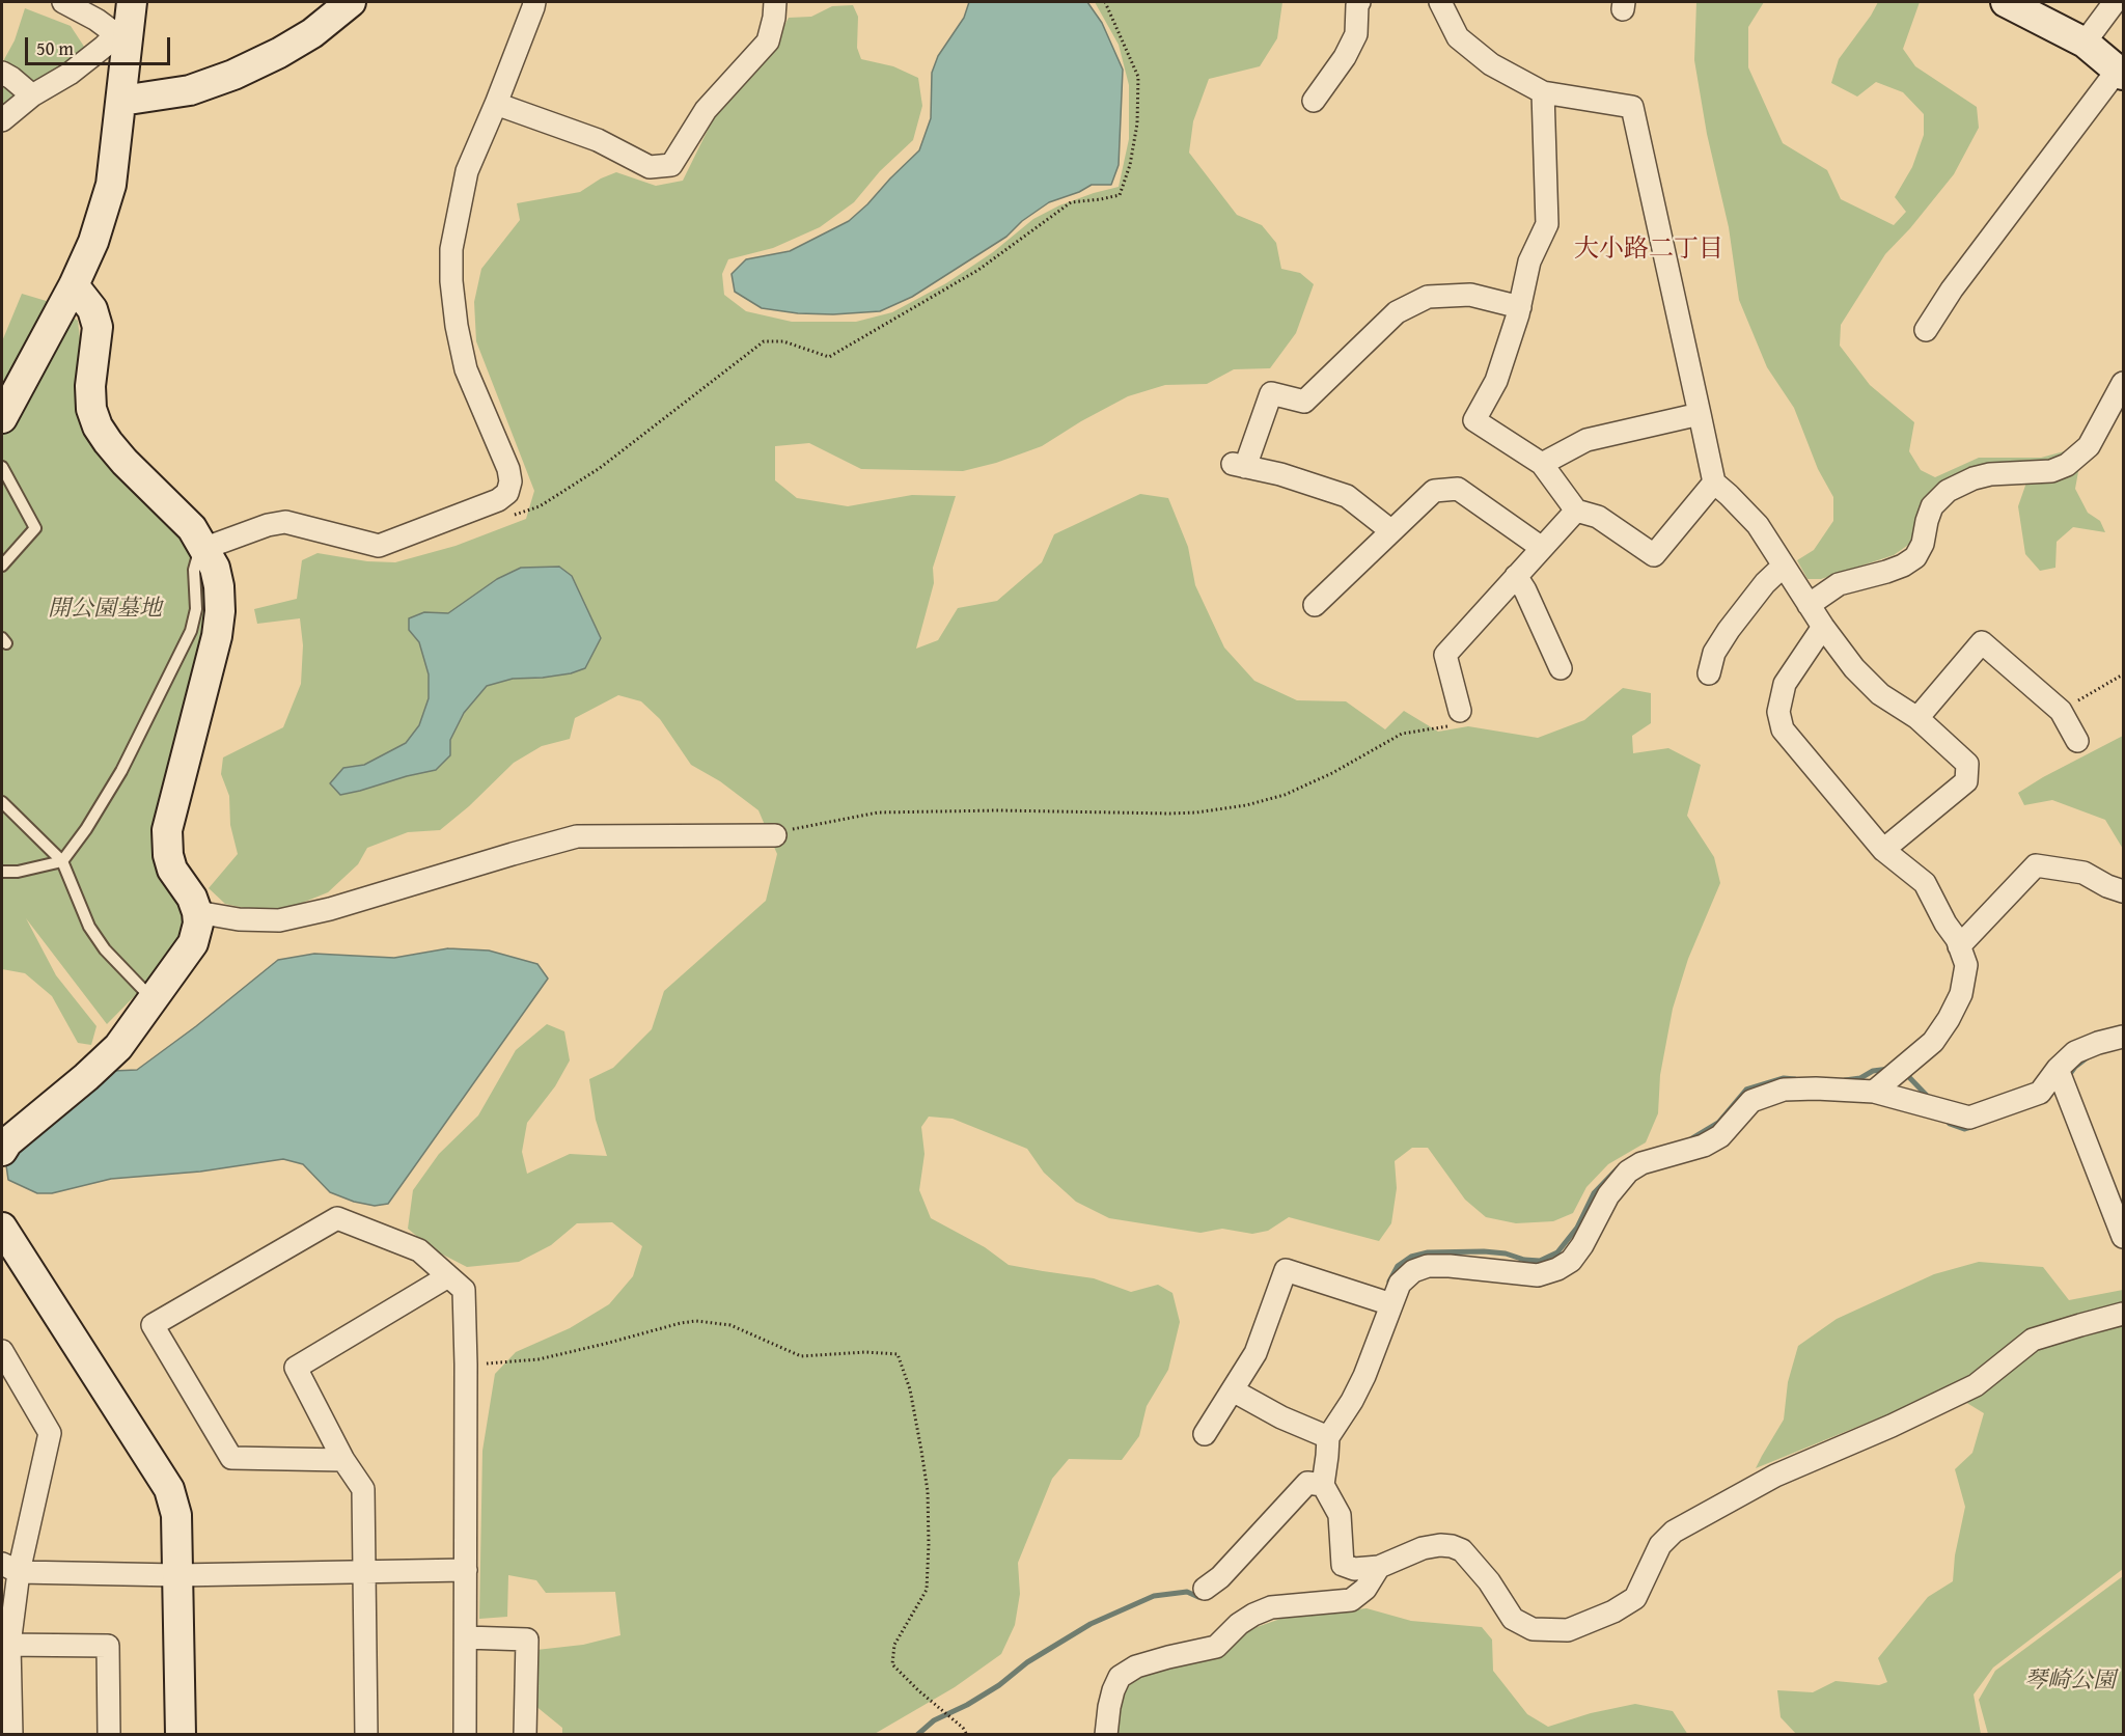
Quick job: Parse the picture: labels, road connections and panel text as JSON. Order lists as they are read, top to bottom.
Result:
{
  "districts": ["大小路二丁目"],
  "parks": ["開公園墓地", "琴崎公園"],
  "scale_bar": "50 m"
}
